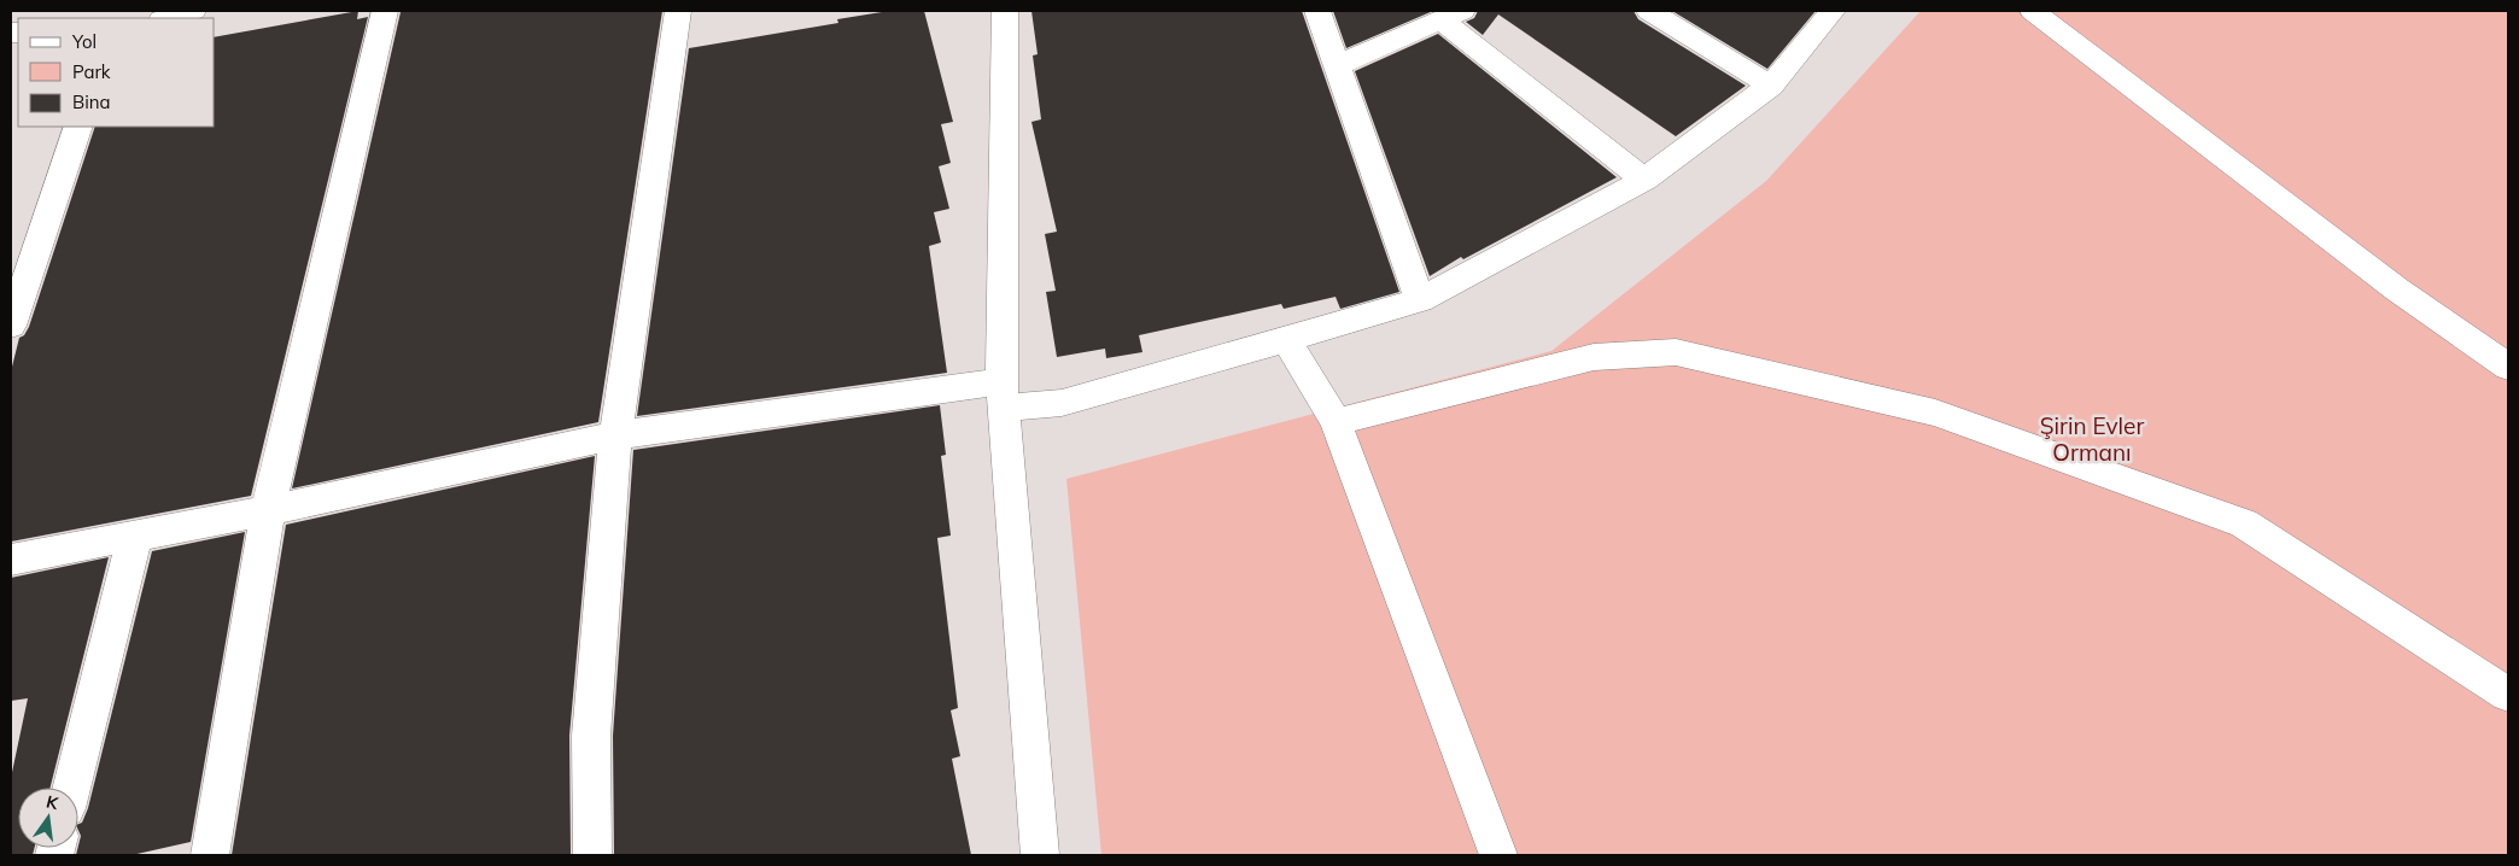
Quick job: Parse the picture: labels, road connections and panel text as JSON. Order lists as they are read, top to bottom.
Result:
{
  "parks": ["Şirin Evler Ormanı"],
  "legend": ["Yol", "Park", "Bina"],
  "north": "top"
}
